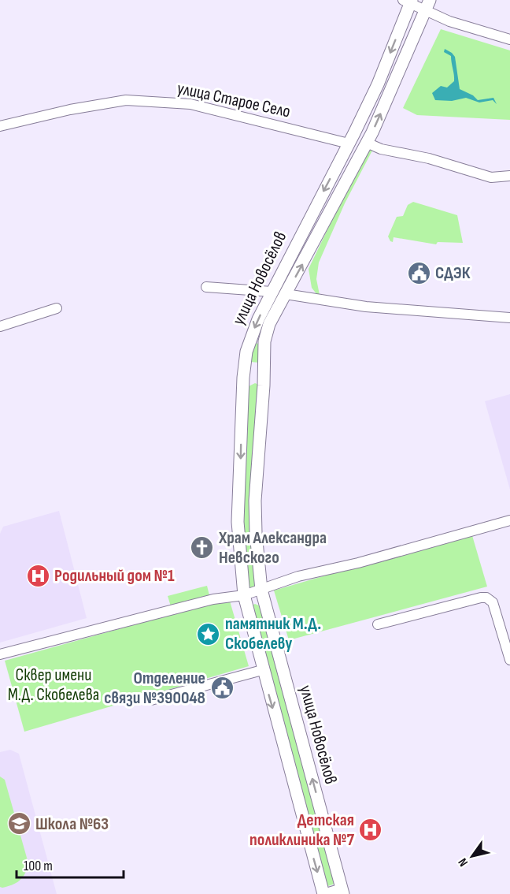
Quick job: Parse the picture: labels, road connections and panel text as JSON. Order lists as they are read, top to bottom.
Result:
{
  "streets": {
    "main road": ["улица Новосёлов"],
    "street": ["улица Старое Село"]
  },
  "crossings": [
    ["улица Старое Село", "улица Новосёлов"]
  ],
  "parks": ["Сквер имени М.Д. Скобелева"],
  "places": {
    "public building": ["СДЭК", "Отделение связи №390048"],
    "church": ["Храм Александра Невского"],
    "hospital": ["Родильный дом №1", "Детская поликлиника №7"],
    "place": ["памятник М.Д. Скобелеву"],
    "school or university": ["Школа №63"]
  },
  "scale_bar": "100 m",
  "north": "bottom left"
}
